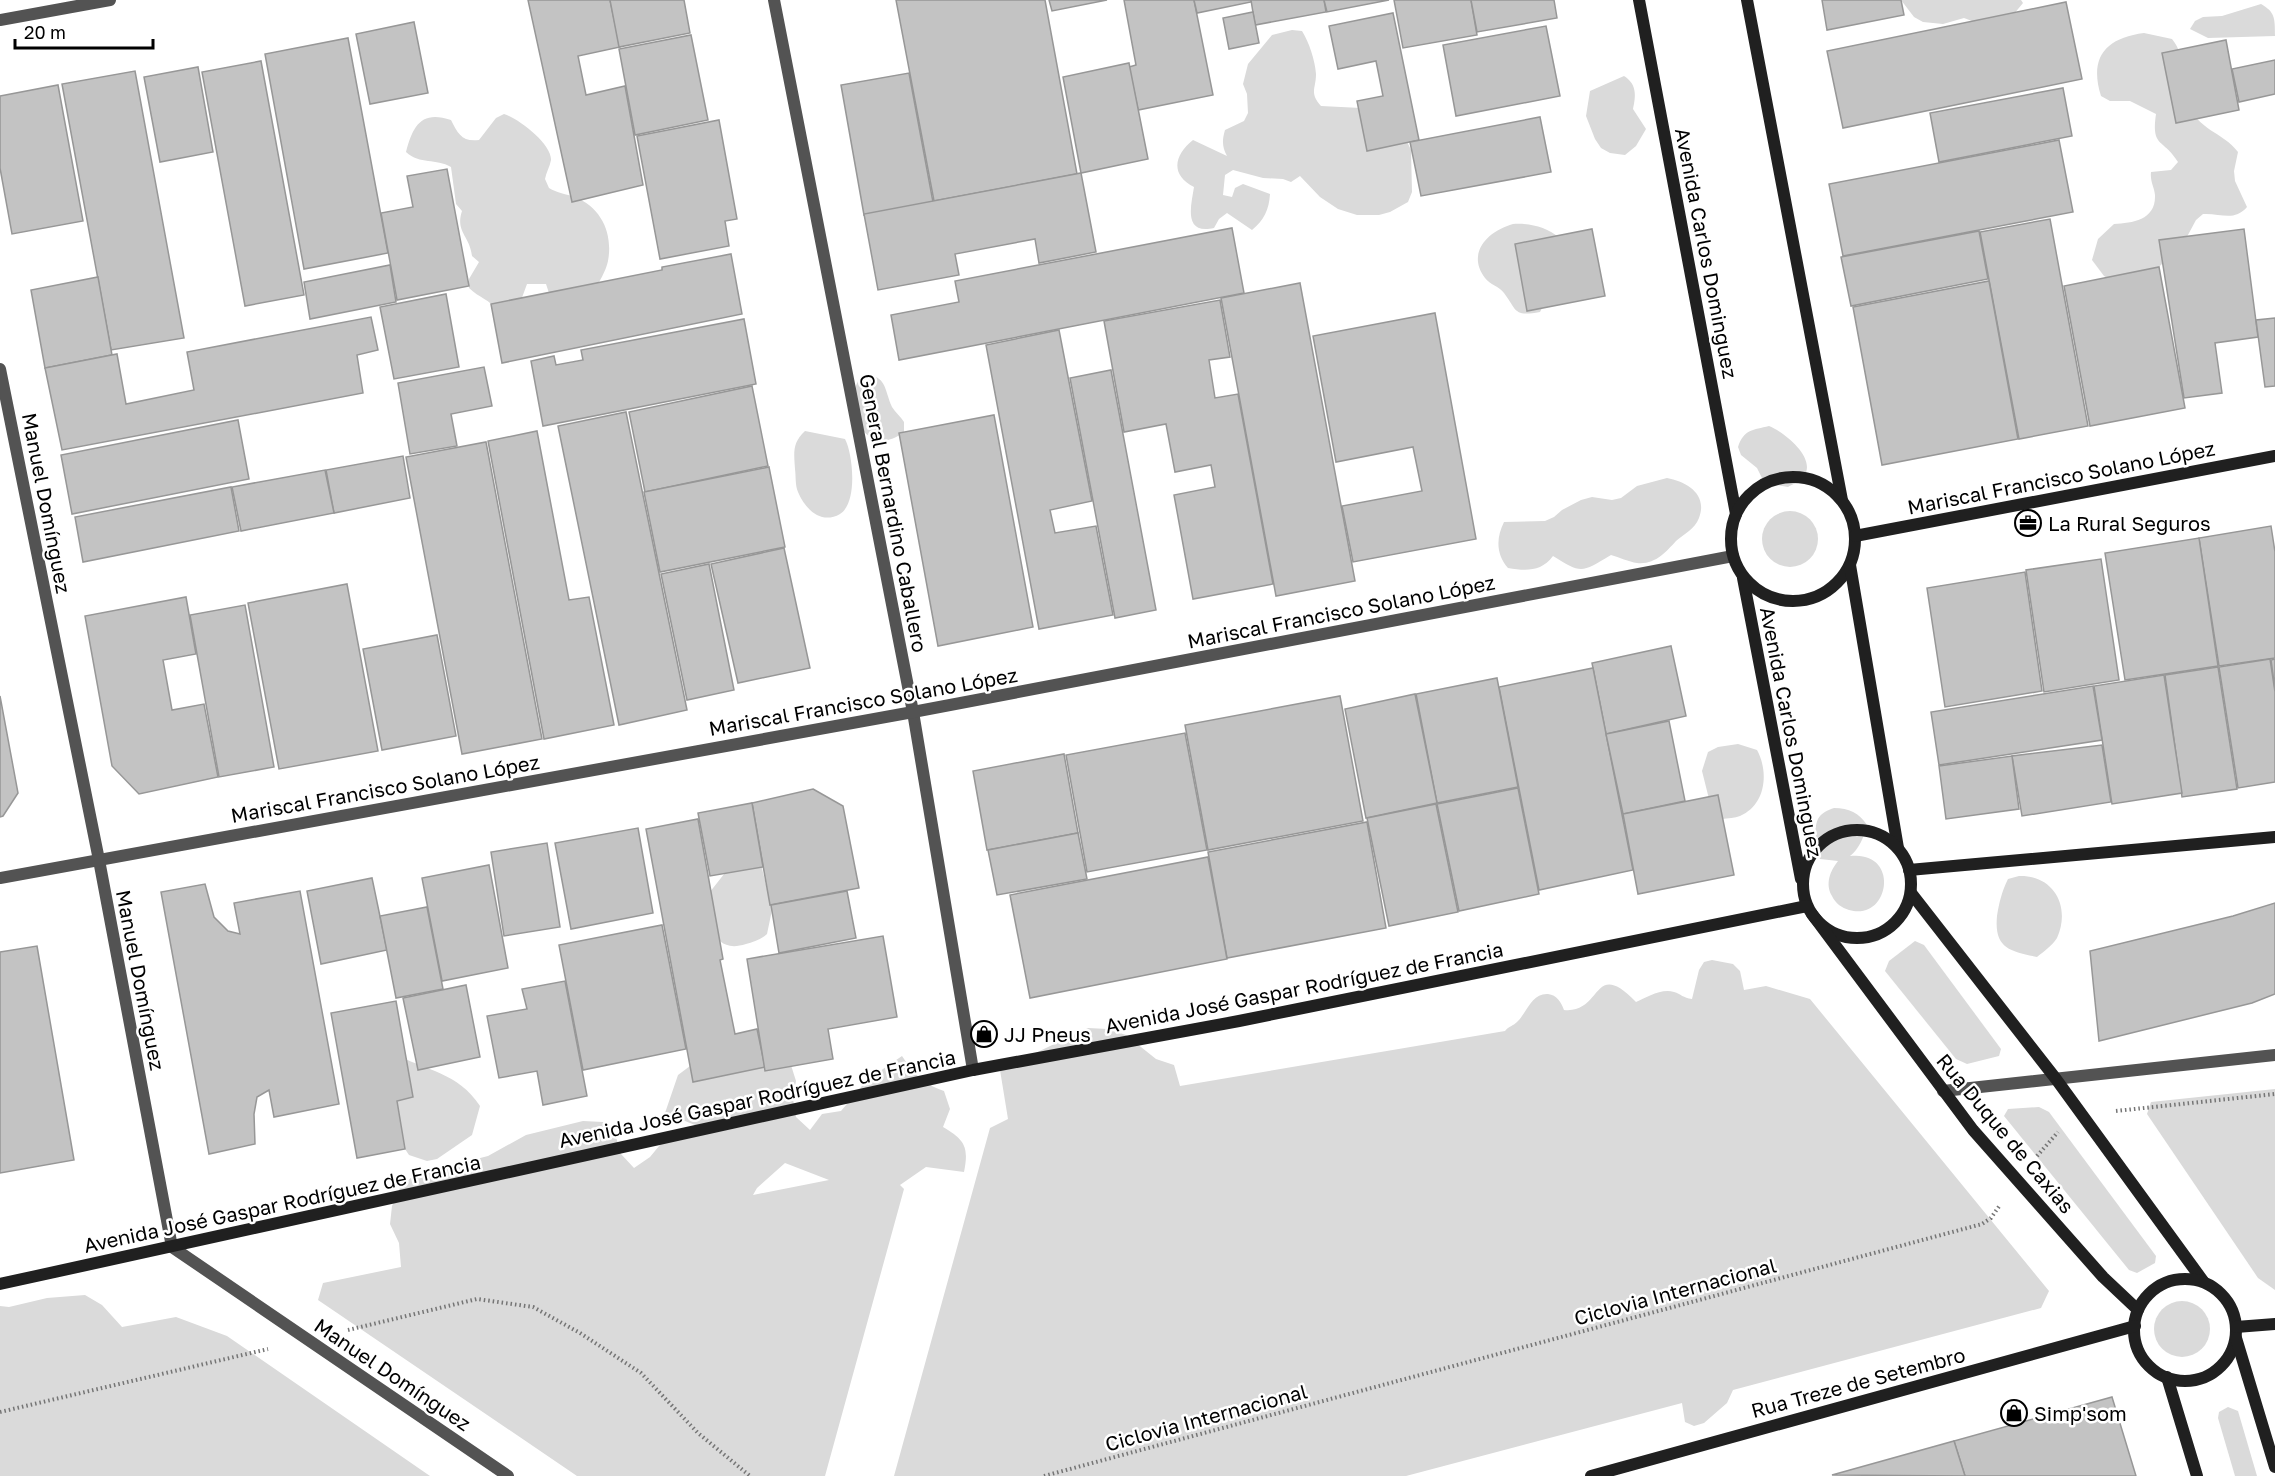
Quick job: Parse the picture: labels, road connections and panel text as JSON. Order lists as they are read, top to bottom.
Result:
{
  "streets": {
    "main road": [
      "Avenida Carlos Dominguez",
      "Mariscal Francisco Solano López",
      "Avenida José Gaspar Rodríguez de Francia",
      "Rua Duque de Caxias",
      "Rua Treze de Setembro"
    ],
    "street": ["Manuel Domínguez", "General Bernardino Caballero"],
    "path": ["Ciclovia Internacional"]
  },
  "crossings": [
    ["Avenida Carlos Dominguez", "Mariscal Francisco Solano López"],
    ["Avenida Carlos Dominguez", "Avenida José Gaspar Rodríguez de Francia"],
    ["Avenida Carlos Dominguez", "Rua Duque de Caxias"],
    ["Mariscal Francisco Solano López", "Manuel Domínguez"],
    ["Mariscal Francisco Solano López", "General Bernardino Caballero"],
    ["Manuel Domínguez", "Avenida José Gaspar Rodríguez de Francia"],
    ["General Bernardino Caballero", "Avenida José Gaspar Rodríguez de Francia"],
    ["Avenida José Gaspar Rodríguez de Francia", "Rua Duque de Caxias"],
    ["Rua Duque de Caxias", "Ciclovia Internacional"],
    ["Rua Duque de Caxias", "Rua Treze de Setembro"]
  ],
  "places": {
    "office": ["La Rural Seguros"],
    "shop": ["JJ Pneus", "Simp'som"]
  },
  "scale_bar": "20 m"
}
